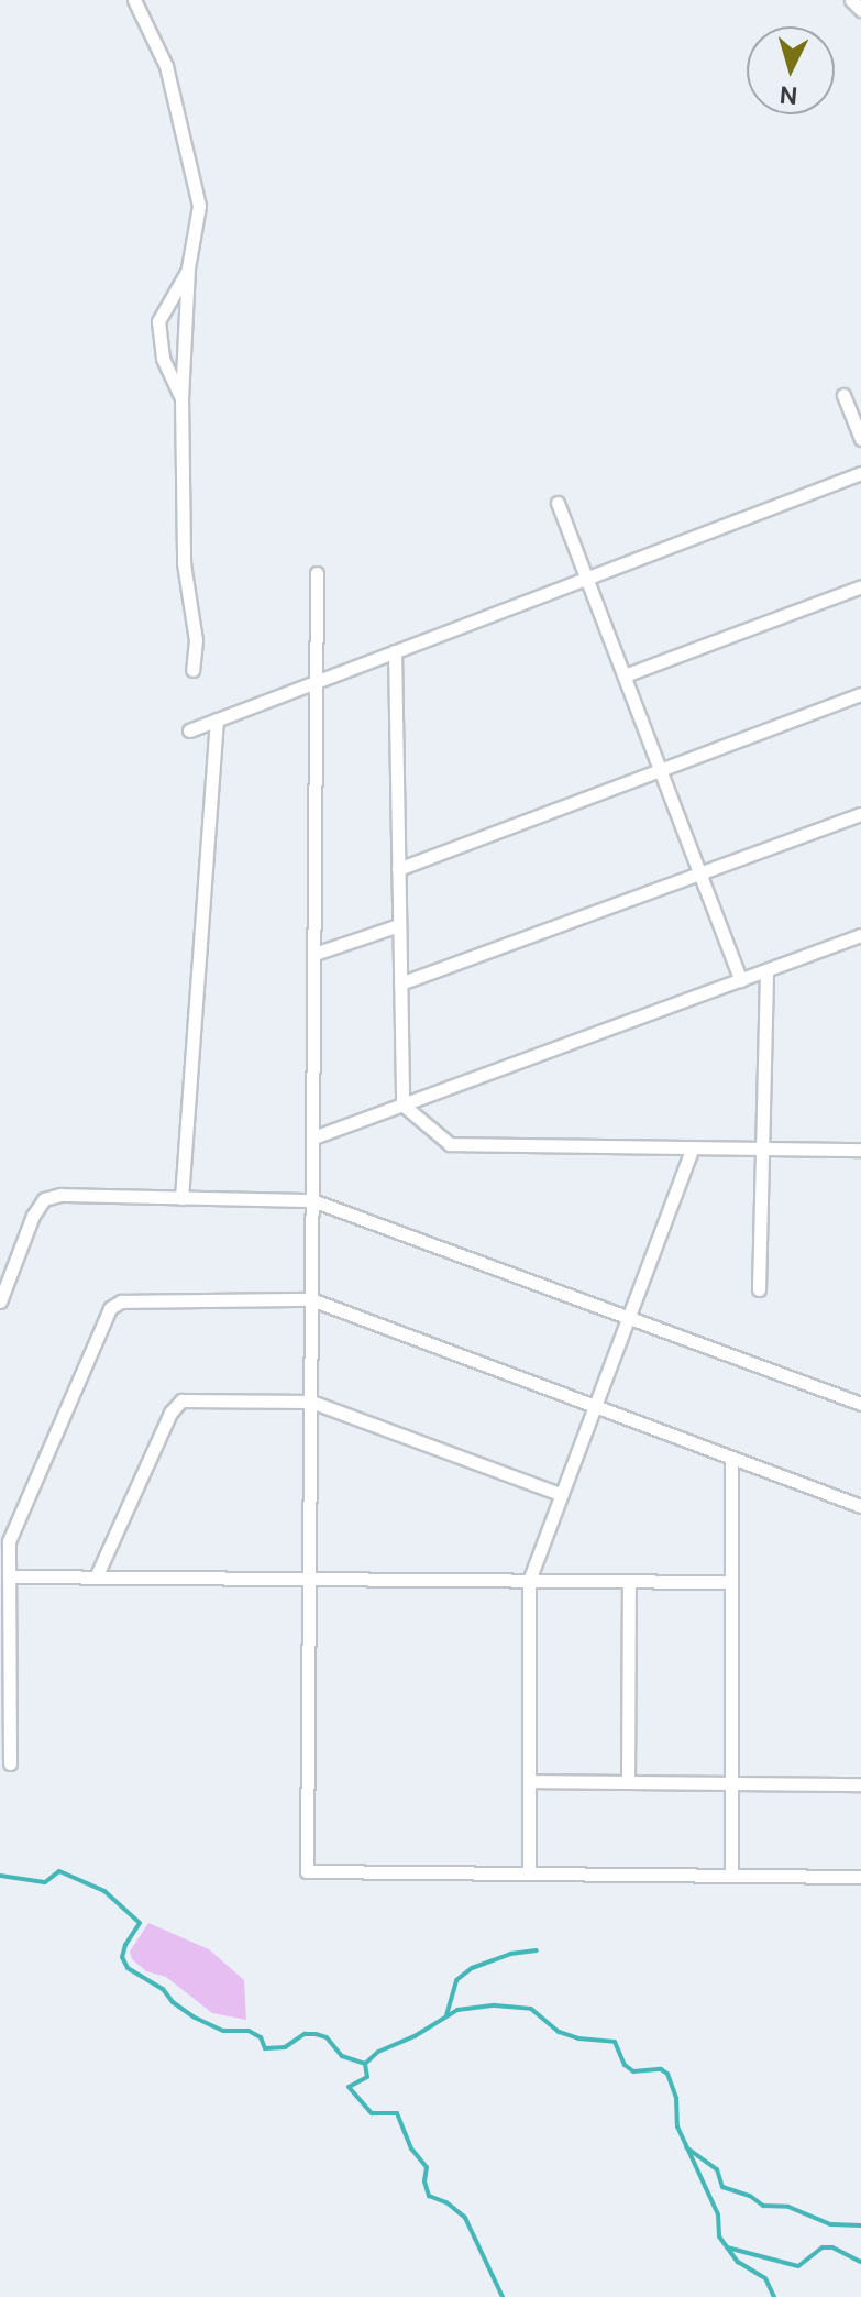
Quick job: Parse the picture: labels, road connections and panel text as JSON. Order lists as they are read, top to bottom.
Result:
{
  "north": "bottom"
}
